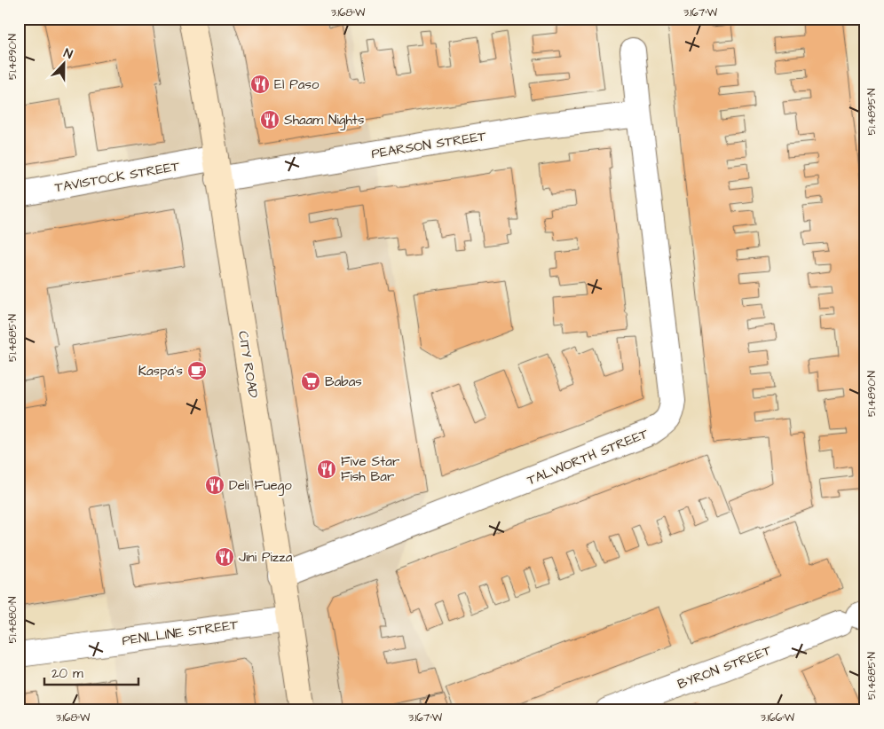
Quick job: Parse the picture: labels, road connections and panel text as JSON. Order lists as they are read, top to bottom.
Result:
{
  "streets": {
    "main road": ["CITY ROAD"],
    "street": [
      "PEARSON STREET",
      "TAVISTOCK STREET",
      "TALWORTH STREET",
      "PENLLINE STREET",
      "BYRON STREET"
    ]
  },
  "crossings": [
    ["PEARSON STREET", "TAVISTOCK STREET"],
    ["PEARSON STREET", "CITY ROAD"],
    ["PEARSON STREET", "TALWORTH STREET"],
    ["TAVISTOCK STREET", "CITY ROAD"],
    ["CITY ROAD", "TALWORTH STREET"],
    ["CITY ROAD", "PENLLINE STREET"]
  ],
  "places": {
    "restaurant": [
      "El Paso",
      "Shaam Nights",
      "Five Star Fish Bar",
      "Deli Fuego",
      "Jini Pizza"
    ],
    "cafe": ["Kaspa's"],
    "supermarket": ["Babas"]
  },
  "scale_bar": "20 m",
  "north": "top",
  "coordinates": [
    "3.168°W",
    "3.167°W",
    "51.4890°N",
    "51.4895°N",
    "51.4885°N",
    "51.4880°N",
    "3.166°W"
  ]
}
